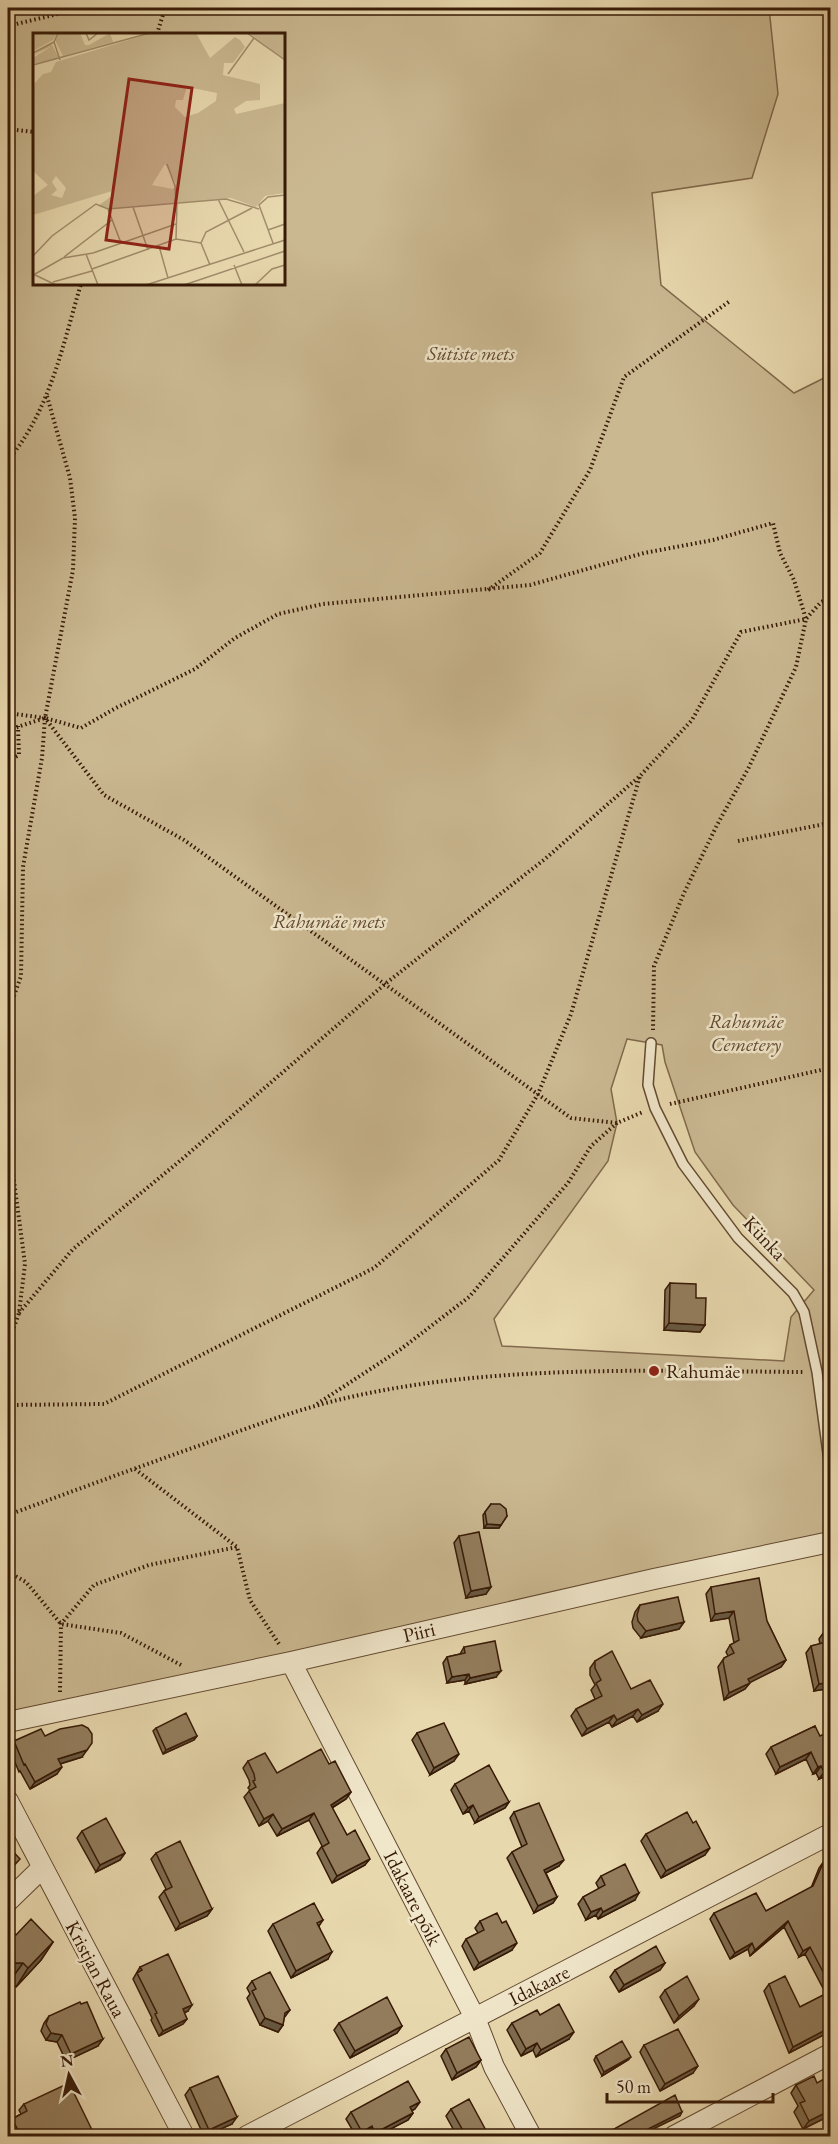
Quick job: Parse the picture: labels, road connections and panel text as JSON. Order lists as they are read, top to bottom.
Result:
{
  "streets": {
    "street": [
      "Piiri",
      "Idakaare põik",
      "Kristjan Raua",
      "Idakaare"
    ],
    "lane": ["Künka"]
  },
  "crossings": [
    ["Piiri", "Idakaare põik"],
    ["Idakaare põik", "Idakaare"]
  ],
  "parks": ["Sütiste mets", "Rahumäe mets", "Rahumäe Cemetery"],
  "places": ["Rahumäe"],
  "scale_bar": "50 m",
  "north": "top"
}
